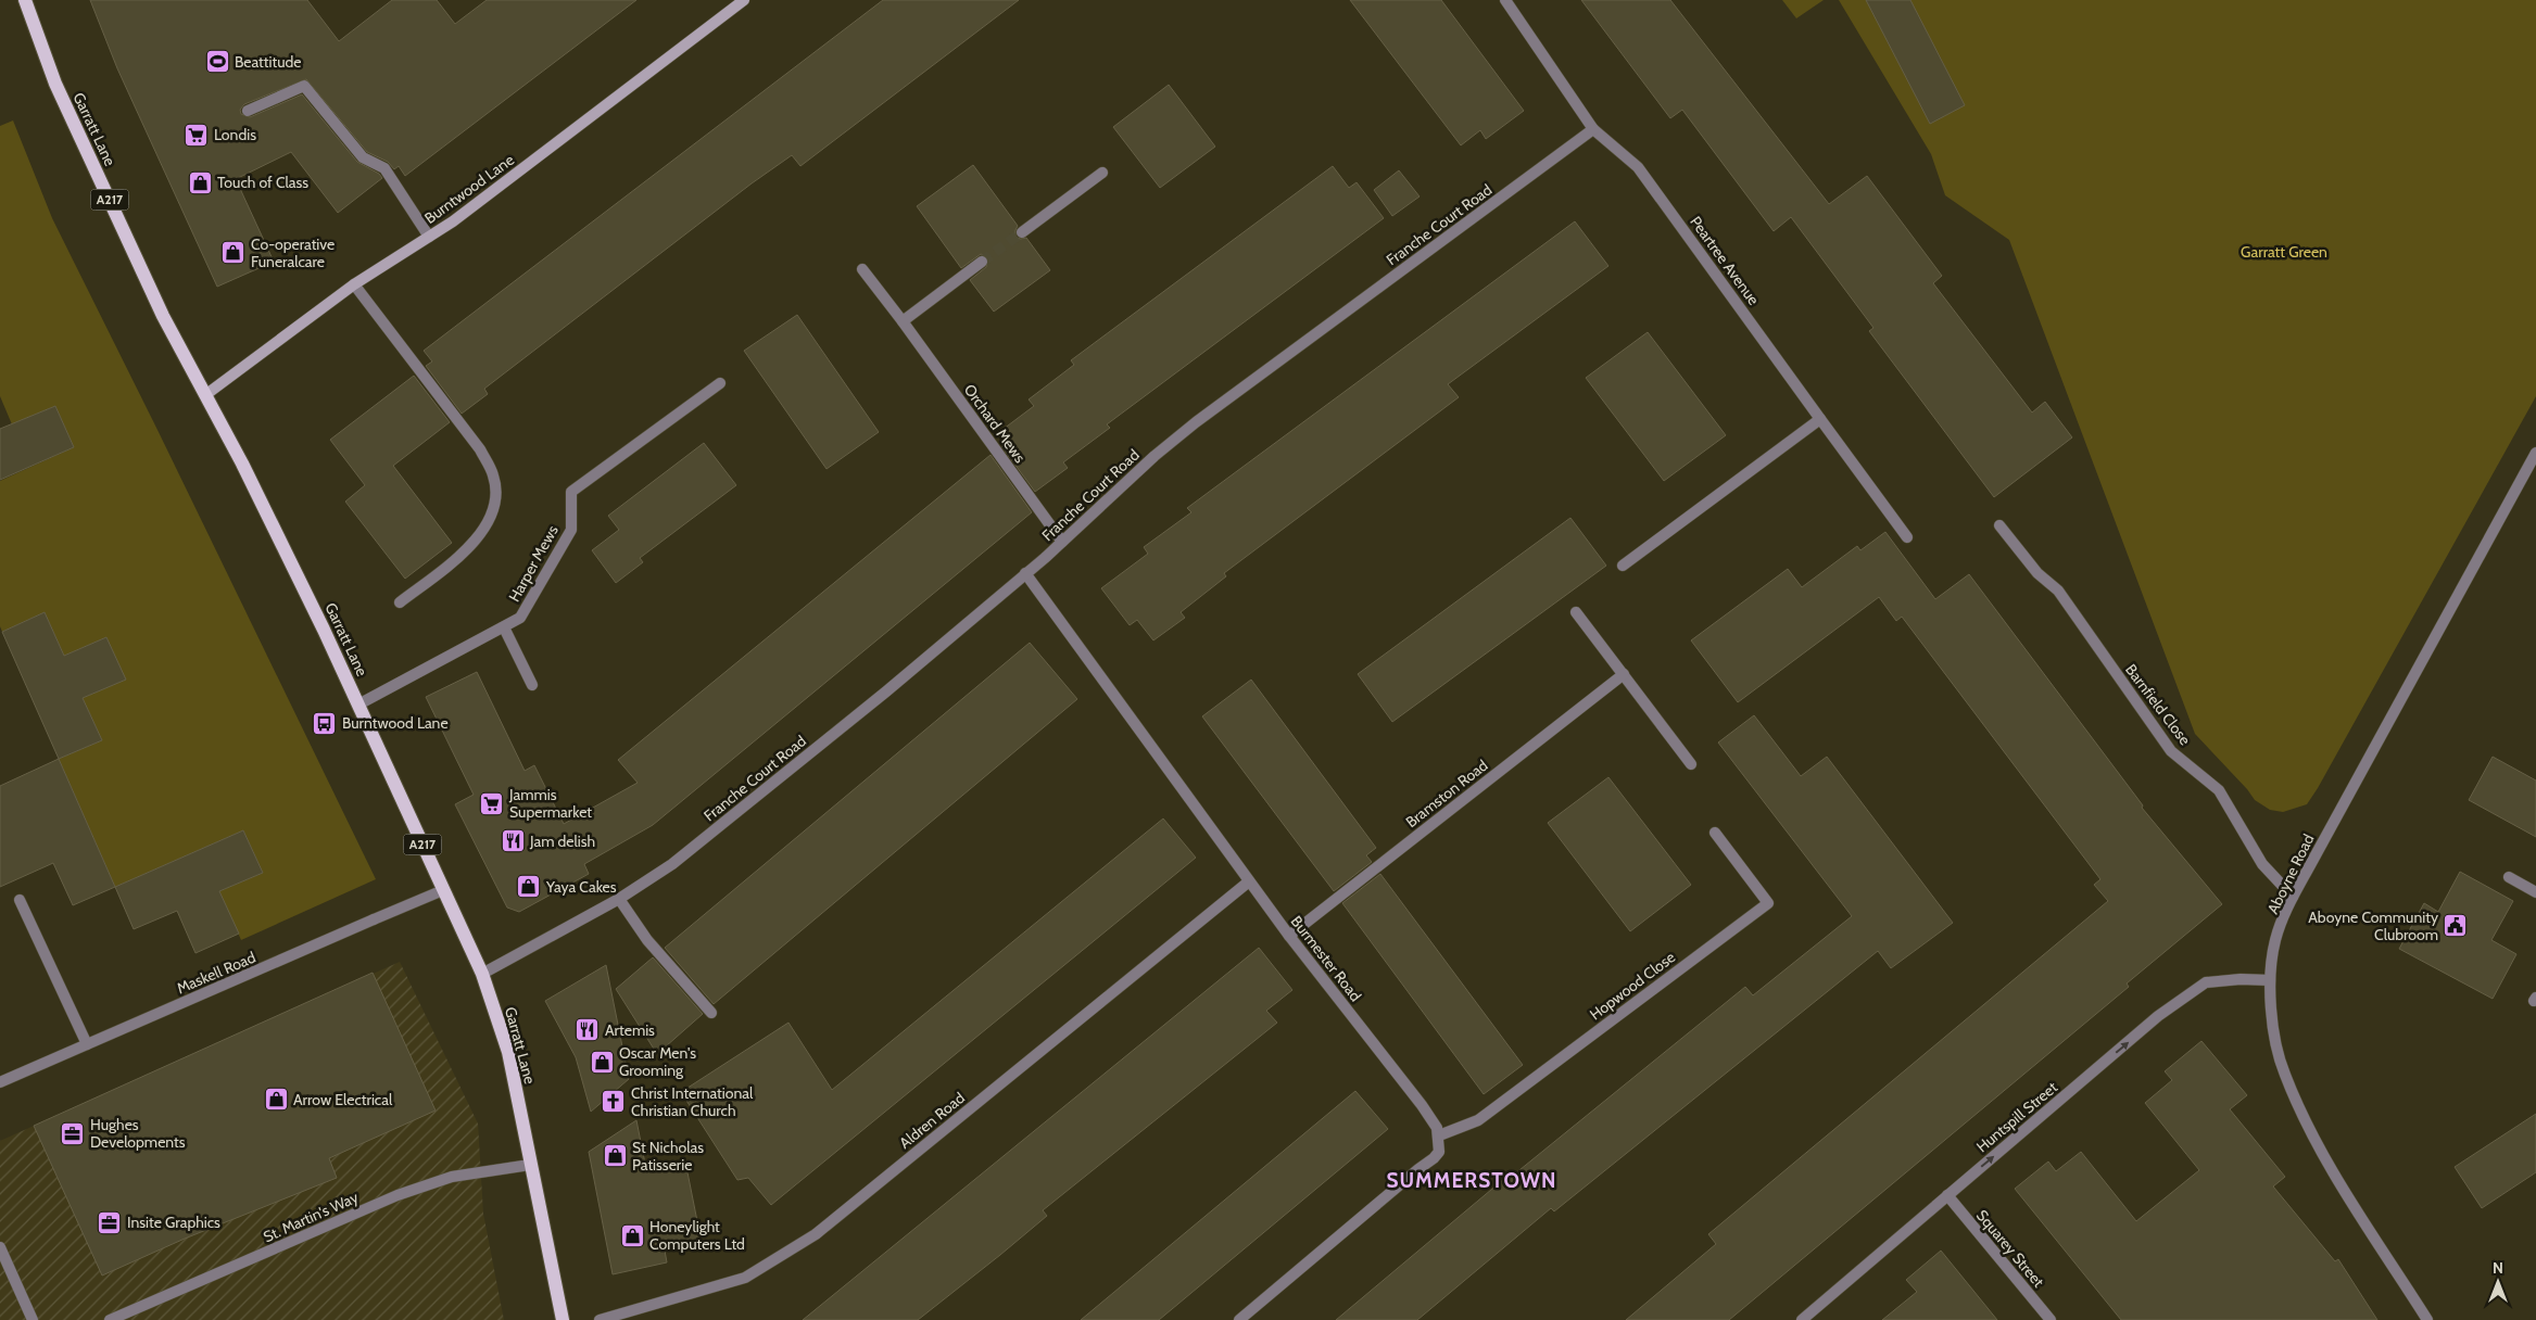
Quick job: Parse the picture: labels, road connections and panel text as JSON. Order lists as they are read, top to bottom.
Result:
{
  "streets": {
    "main road": ["Garratt Lane", "Burntwood Lane", "A217"],
    "street": [
      "Franche Court Road",
      "Peartree Avenue",
      "Orchard Mews",
      "Harper Mews",
      "Barnfield Close",
      "Bramston Road",
      "Aboyne Road",
      "Burmester Road",
      "Maskell Road",
      "Hopwood Close",
      "Huntspill Street",
      "Aldren Road",
      "St. Martin's Way",
      "Squarey Street"
    ]
  },
  "crossings": [
    ["Garratt Lane", "Burntwood Lane"],
    ["Garratt Lane", "Franche Court Road"],
    ["Garratt Lane", "Harper Mews"],
    ["Garratt Lane", "Maskell Road"],
    ["Garratt Lane", "St. Martin's Way"],
    ["Franche Court Road", "Peartree Avenue"],
    ["Franche Court Road", "Orchard Mews"],
    ["Franche Court Road", "Burmester Road"],
    ["Barnfield Close", "Aboyne Road"],
    ["Bramston Road", "Burmester Road"],
    ["Aboyne Road", "Huntspill Street"],
    ["Burmester Road", "Hopwood Close"],
    ["Burmester Road", "Aldren Road"],
    ["Huntspill Street", "Squarey Street"]
  ],
  "one_way": ["Huntspill Street"],
  "districts": ["SUMMERSTOWN"],
  "parks": ["Garratt Green"],
  "places": {
    "sports": ["Beattitude"],
    "supermarket": ["Londis", "Jammis Supermarket"],
    "shop": [
      "Touch of Class",
      "Co-operative Funeralcare",
      "Yaya Cakes",
      "Oscar Men's Grooming",
      "Arrow Electrical",
      "St Nicholas Patisserie",
      "Honeylight Computers Ltd"
    ],
    "bus stop": ["Burntwood Lane"],
    "restaurant": ["Jam delish", "Artemis"],
    "public building": ["Aboyne Community Clubroom"],
    "church": ["Christ International Christian Church"],
    "office": ["Hughes Developments", "Insite Graphics"]
  },
  "north": "top"
}
